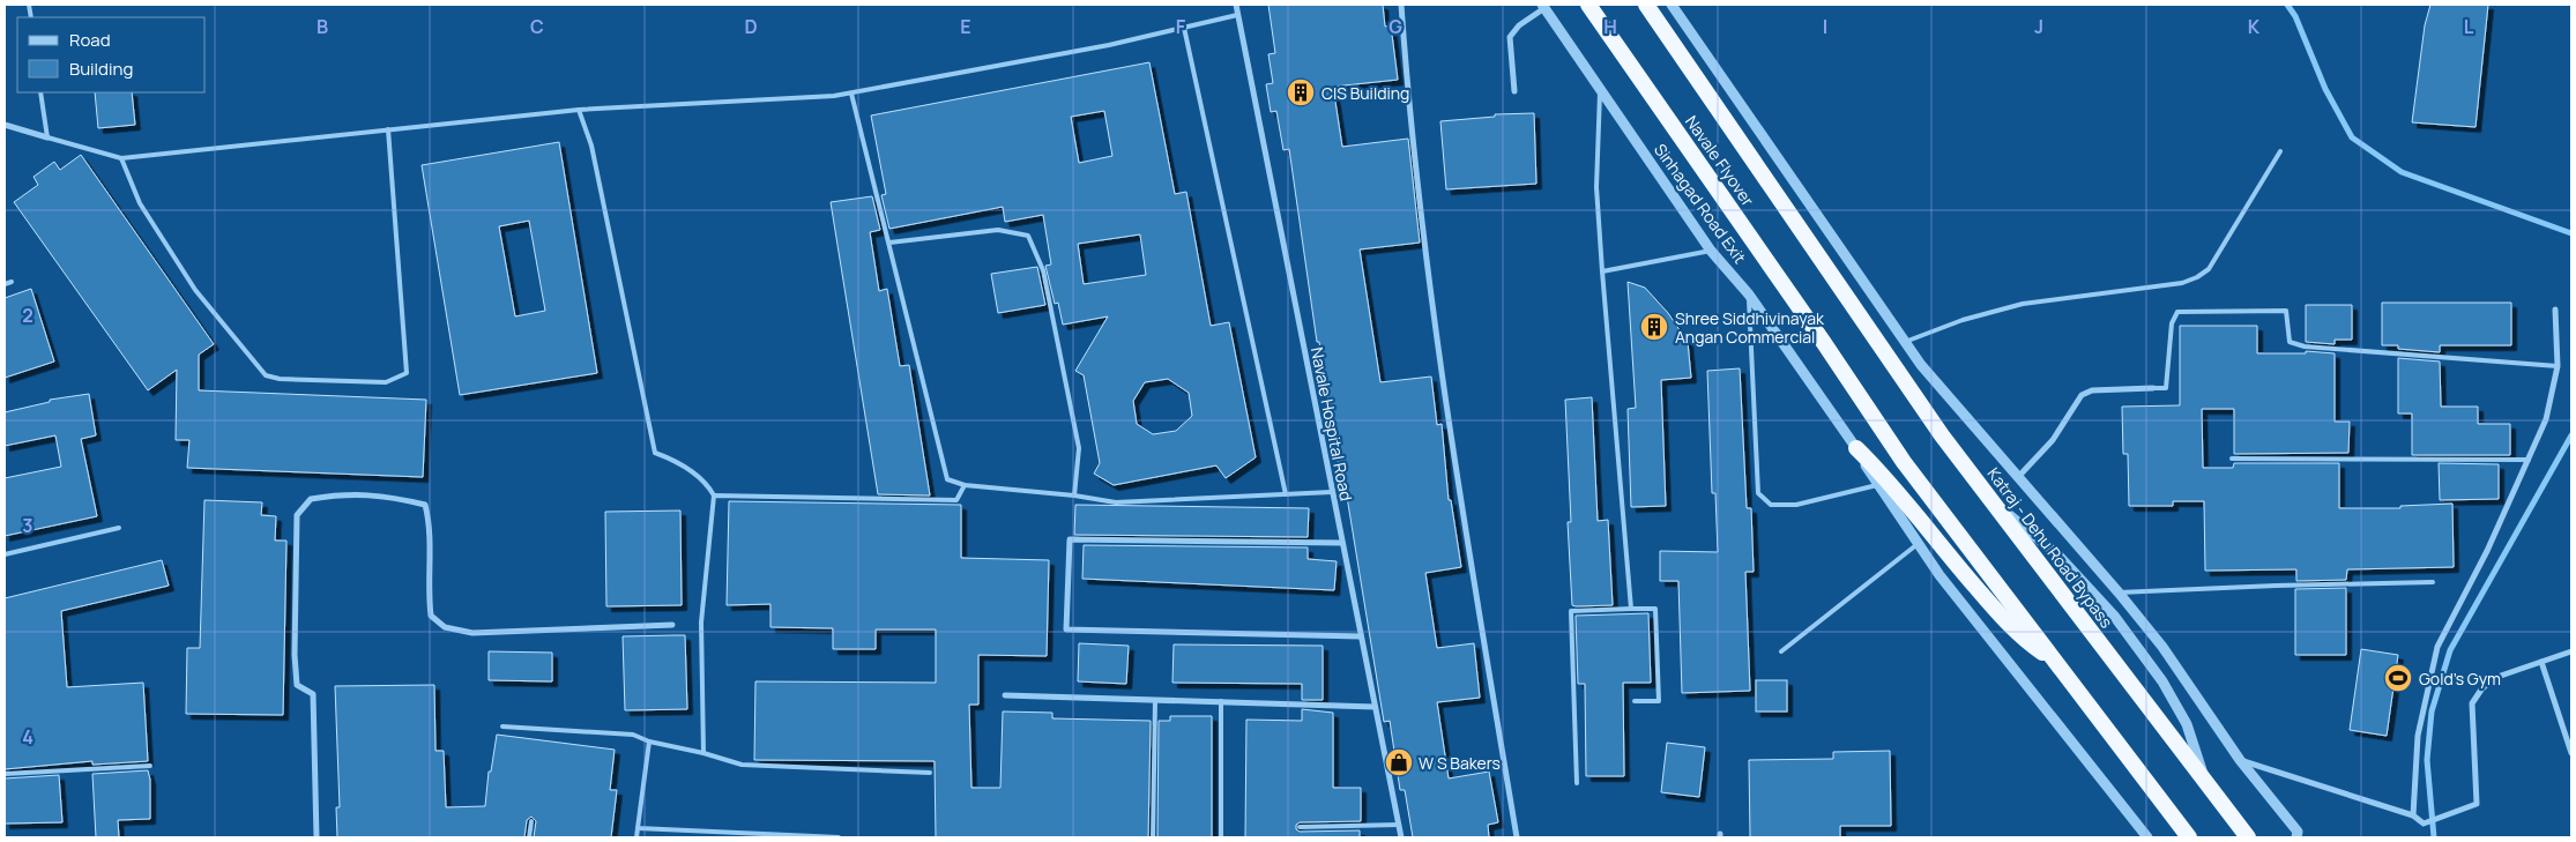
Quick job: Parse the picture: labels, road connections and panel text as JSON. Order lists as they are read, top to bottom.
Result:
{
  "streets": {
    "highway": ["Navale Flyover", "Katraj - Dehu Road Bypass"],
    "street": ["Sinhagad Road Exit", "Navale Hospital Road"]
  },
  "crossings": [
    ["Navale Flyover", "Katraj - Dehu Road Bypass"]
  ],
  "places": {
    "building": ["CIS Building", "Shree Siddhivinayak Angan Commercial"],
    "sports": ["Gold's Gym"],
    "shop": ["W S Bakers"]
  },
  "legend": ["Road", "Building"],
  "grid": {
    "columns": [
      "B",
      "C",
      "D",
      "E",
      "F",
      "G",
      "H",
      "I",
      "J",
      "K",
      "L"
    ],
    "rows": ["2", "3", "4"]
  }
}
